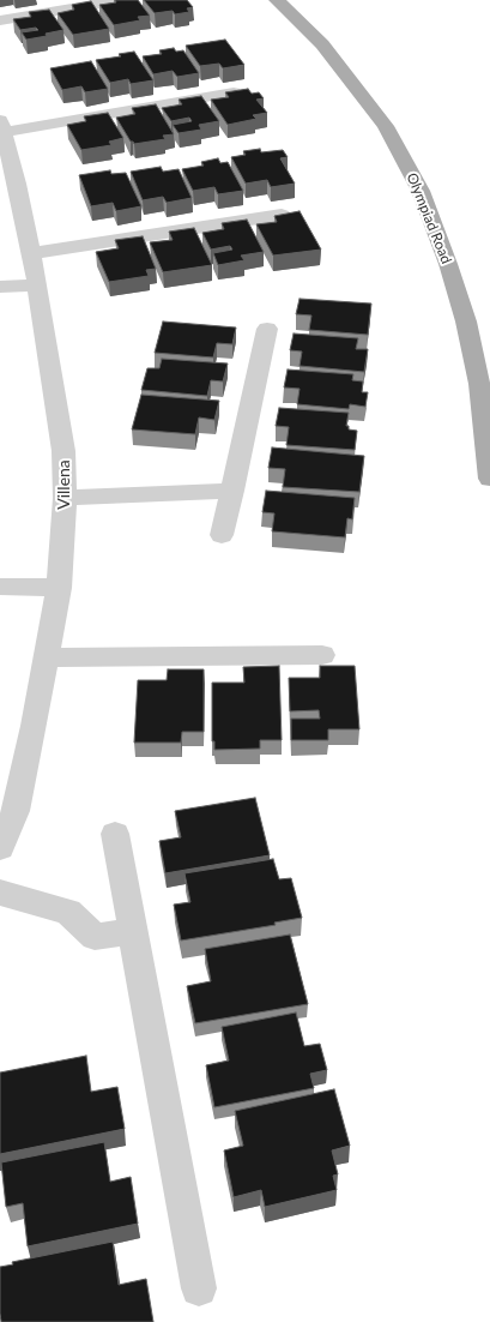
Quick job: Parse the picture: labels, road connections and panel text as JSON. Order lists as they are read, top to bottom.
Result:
{
  "streets": {
    "main road": ["Olympiad Road"],
    "street": ["Villena"]
  }
}
